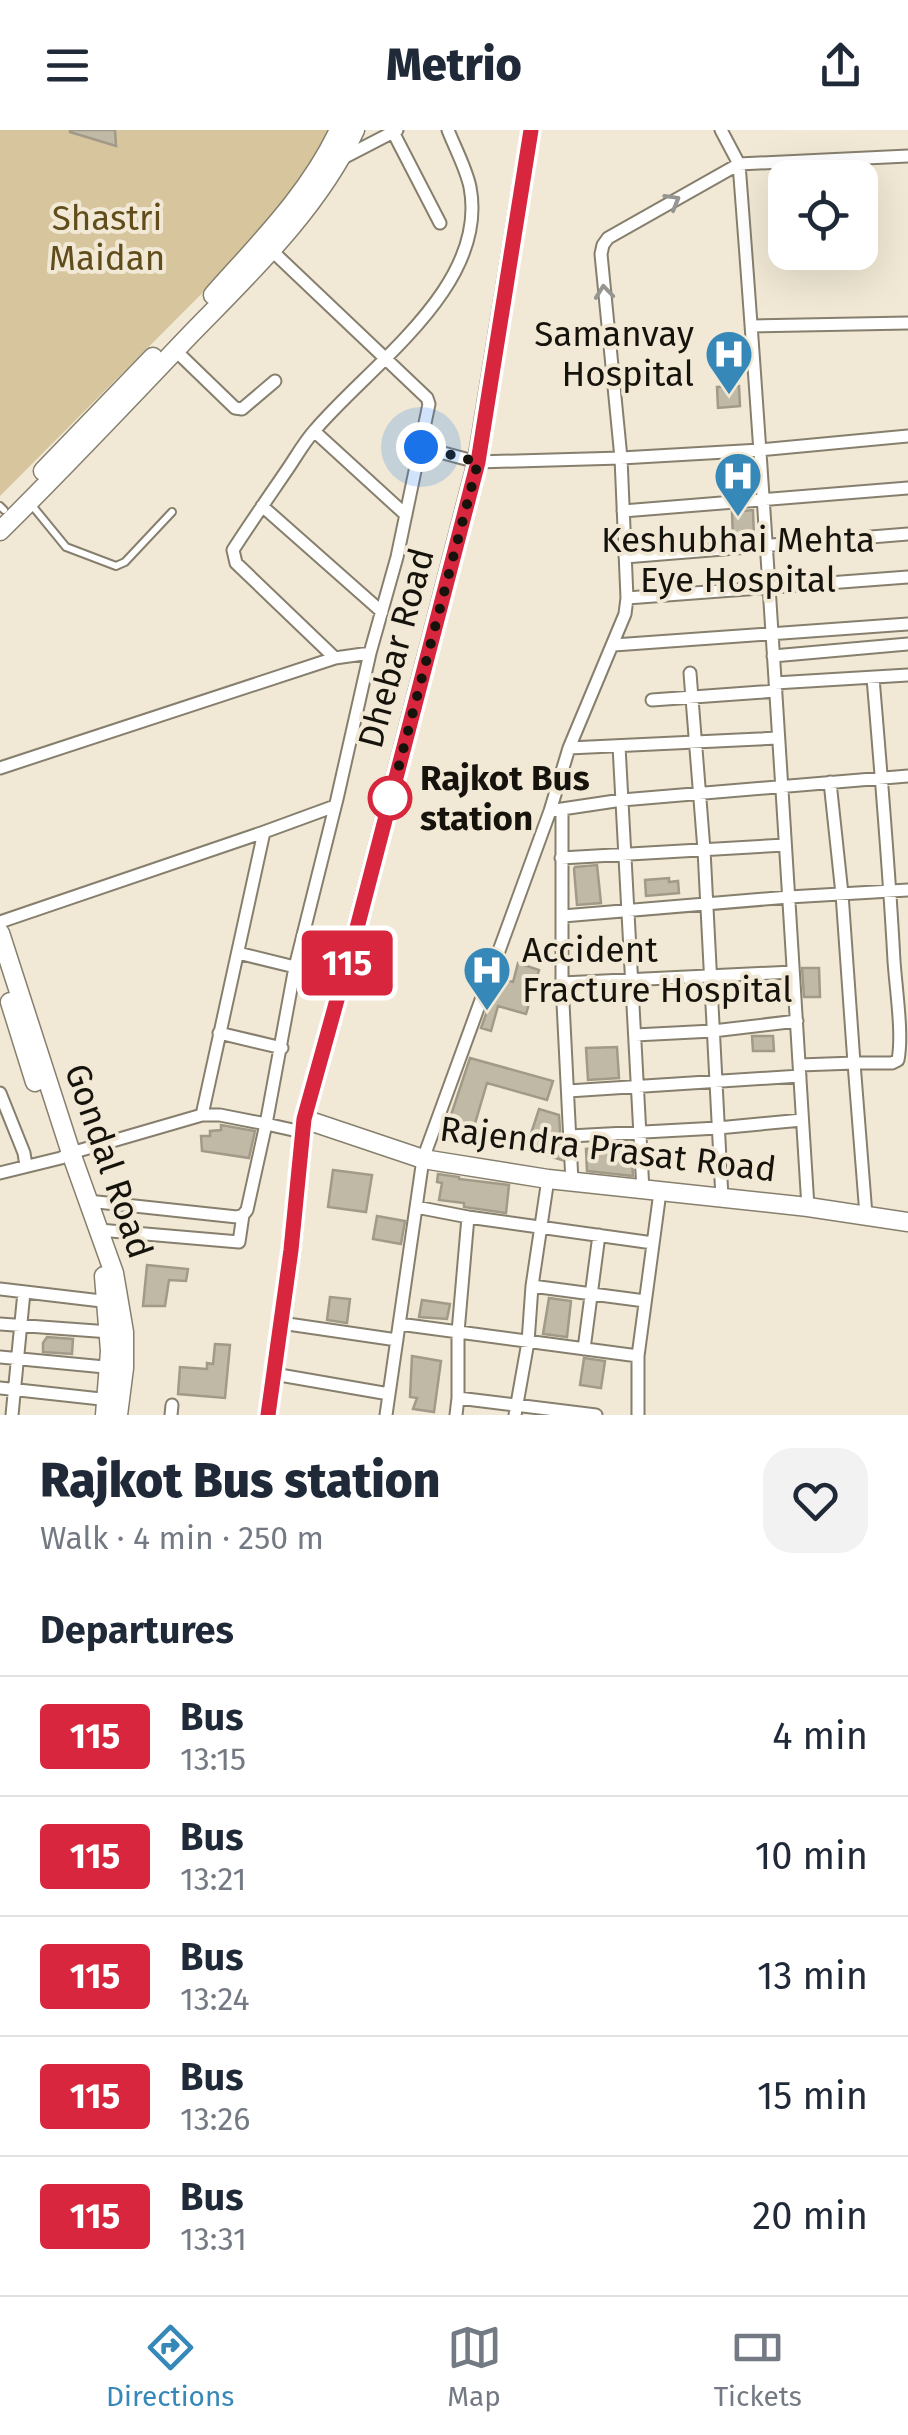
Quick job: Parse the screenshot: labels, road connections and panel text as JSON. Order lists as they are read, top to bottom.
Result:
{
  "streets": {
    "street": ["Dhebar Road", "Rajendra Prasat Road", "Gondal Road"]
  },
  "crossings": [
    ["Dhebar Road", "Rajendra Prasat Road"]
  ],
  "parks": ["Shastri Maidan"],
  "places": {
    "hospital": ["Samanvay Hospital", "Keshubhai Mehta Eye Hospital", "Accident Fracture Hospital"],
    "other": ["Rajkot Bus station"]
  },
  "lines": ["bus line 115"],
  "page": {
    "header": "Metrio",
    "on_map": "115",
    "heading": [
      ["Rajkot Bus station", "Walk · 4 min · 250 m"],
      "Departures"
    ],
    "list": [
      {
        "mark": "115",
        "name": "Bus",
        "note": "13:15",
        "value": "4 min"
      },
      {
        "mark": "115",
        "name": "Bus",
        "note": "13:21",
        "value": "10 min"
      },
      {
        "mark": "115",
        "name": "Bus",
        "note": "13:24",
        "value": "13 min"
      },
      {
        "mark": "115",
        "name": "Bus",
        "note": "13:26",
        "value": "15 min"
      },
      {
        "mark": "115",
        "name": "Bus",
        "note": "13:31",
        "value": "20 min"
      }
    ],
    "tabs": ["Directions", "Map", "Tickets"]
  }
}
